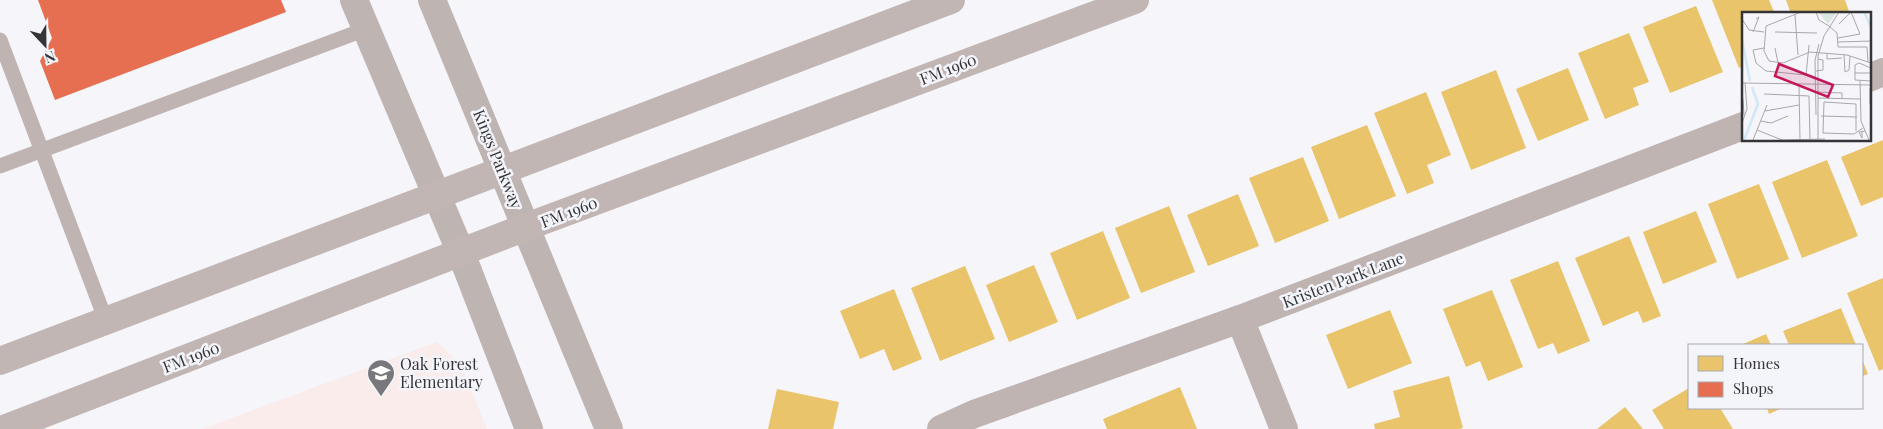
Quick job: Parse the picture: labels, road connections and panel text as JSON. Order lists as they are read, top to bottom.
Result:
{
  "streets": {
    "main road": ["FM 1960"],
    "street": ["Kings Parkway", "Kristen Park Lane"]
  },
  "crossings": [
    ["FM 1960", "Kings Parkway"]
  ],
  "places": {
    "school or university": ["Oak Forest Elementary"]
  },
  "legend": ["Homes", "Shops"],
  "north": "bottom"
}
